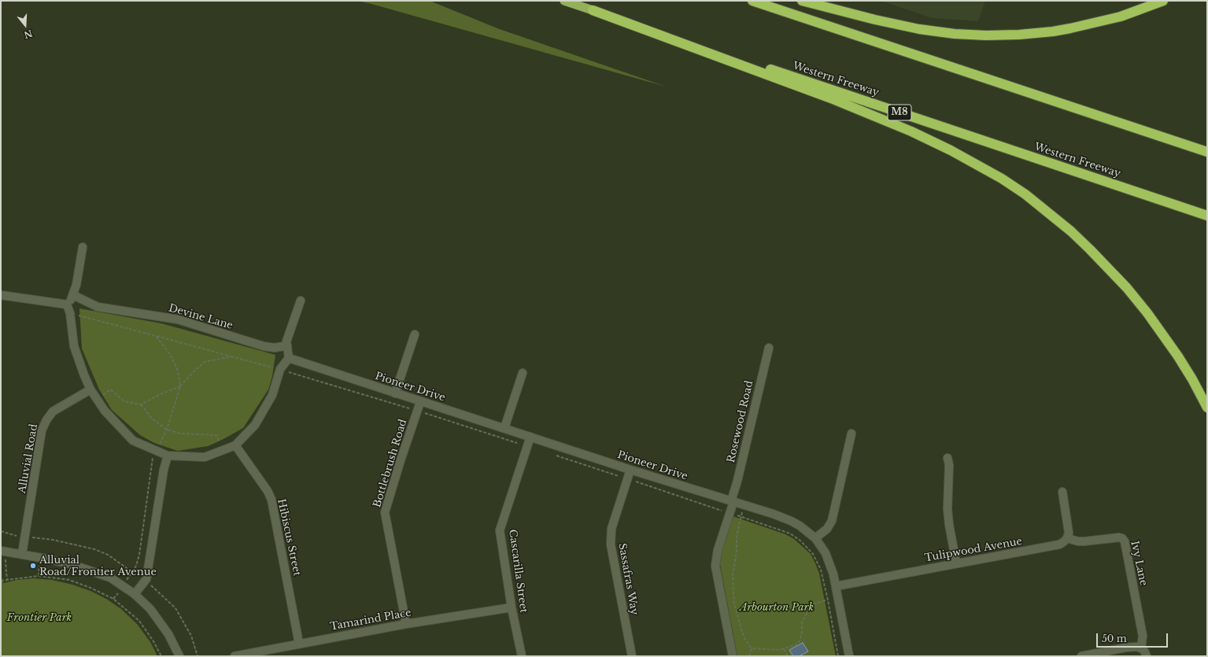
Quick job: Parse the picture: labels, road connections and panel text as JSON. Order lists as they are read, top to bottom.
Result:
{
  "streets": {
    "highway": ["Western Freeway", "M8"],
    "street": [
      "Devine Lane",
      "Pioneer Drive",
      "Rosewood Road",
      "Alluvial Road",
      "Bottlebrush Road",
      "Hibiscus Street",
      "Tulipwood Avenue",
      "Ivy Lane",
      "Cascarilla Street",
      "Sassafras Way",
      "Tamarind Place"
    ]
  },
  "crossings": [
    ["Pioneer Drive", "Rosewood Road"],
    ["Pioneer Drive", "Bottlebrush Road"],
    ["Pioneer Drive", "Tulipwood Avenue"],
    ["Pioneer Drive", "Cascarilla Street"],
    ["Pioneer Drive", "Sassafras Way"],
    ["Bottlebrush Road", "Tamarind Place"],
    ["Hibiscus Street", "Tamarind Place"],
    ["Tulipwood Avenue", "Ivy Lane"],
    ["Cascarilla Street", "Tamarind Place"]
  ],
  "parks": ["Arbourton Park", "Frontier Park"],
  "places": ["Alluvial Road/Frontier Avenue"],
  "scale_bar": "50 m",
  "north": "bottom"
}
